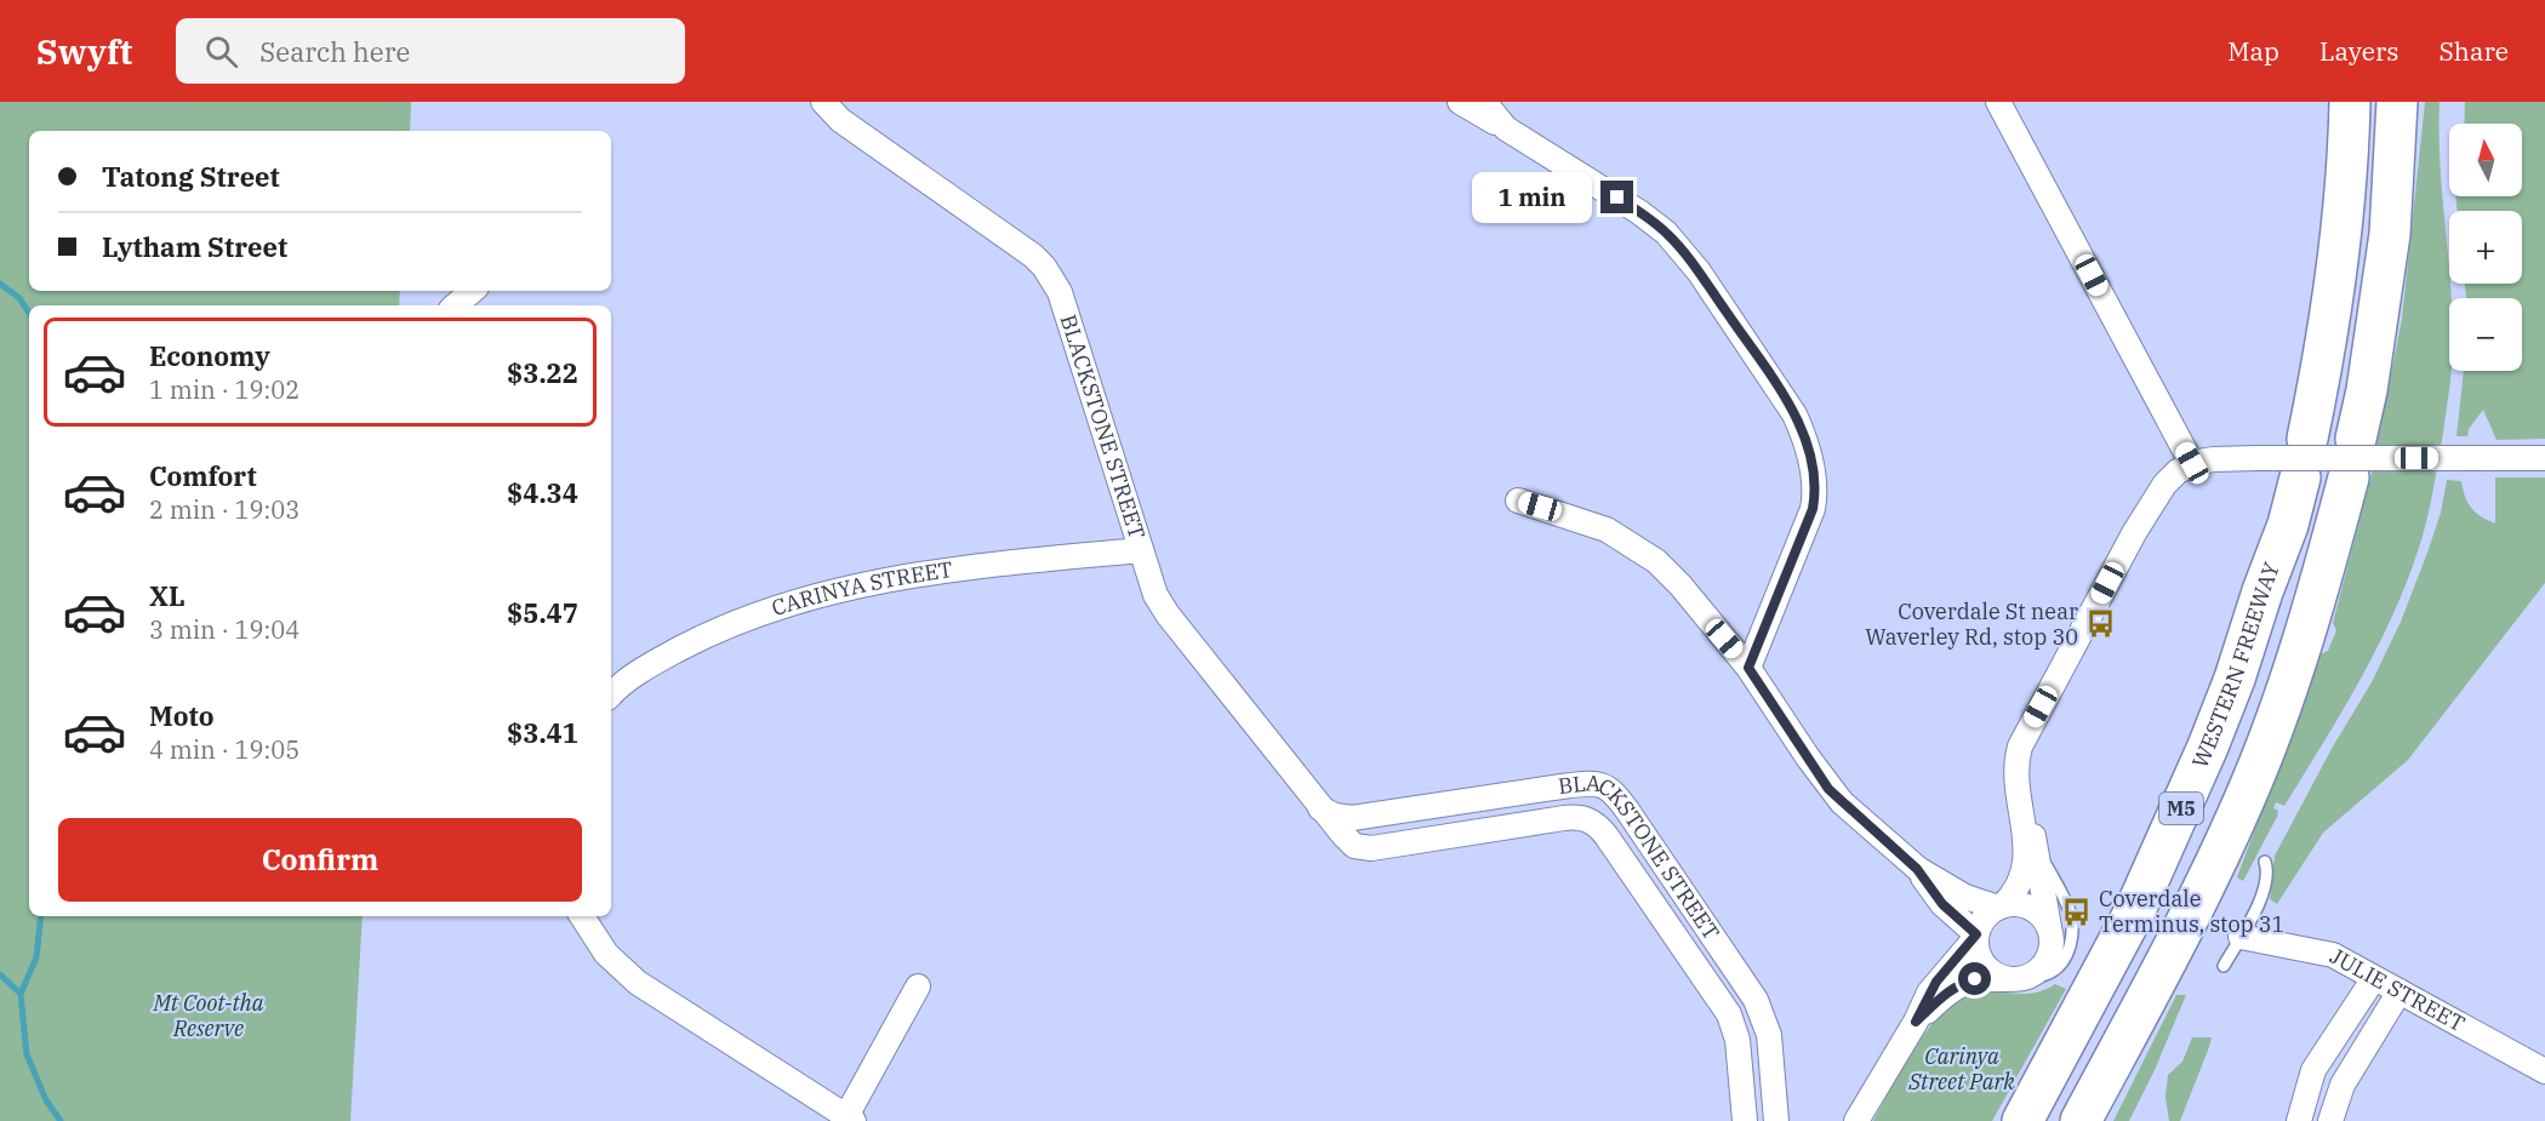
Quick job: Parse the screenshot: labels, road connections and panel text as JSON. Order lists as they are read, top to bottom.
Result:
{
  "streets": {
    "highway": ["WESTERN FREEWAY", "M5"],
    "street": ["BLACKSTONE STREET", "CARINYA STREET", "JULIE STREET"]
  },
  "crossings": [
    ["BLACKSTONE STREET", "CARINYA STREET"]
  ],
  "parks": ["Mt Coot-tha Reserve", "Carinya Street Park"],
  "places": {
    "bus stop": ["Coverdale St near Waverley Rd, stop 30", "Coverdale Terminus, stop 31"]
  },
  "north": "top",
  "page": {
    "header": "Swyft",
    "search": "Search here",
    "nav": ["Map", "Layers", "Share"],
    "map_buttons": ["+", "−"],
    "banner": ["Tatong Street", "Lytham Street"],
    "bubble": "1 min",
    "list": [
      {
        "name": "Economy",
        "note": "1 min · 19:02",
        "value": "$3.22"
      },
      {
        "name": "Comfort",
        "note": "2 min · 19:03",
        "value": "$4.34"
      },
      {
        "name": "XL",
        "note": "3 min · 19:04",
        "value": "$5.47"
      },
      {
        "name": "Moto",
        "note": "4 min · 19:05",
        "value": "$3.41"
      }
    ],
    "buttons": "Confirm"
  }
}
